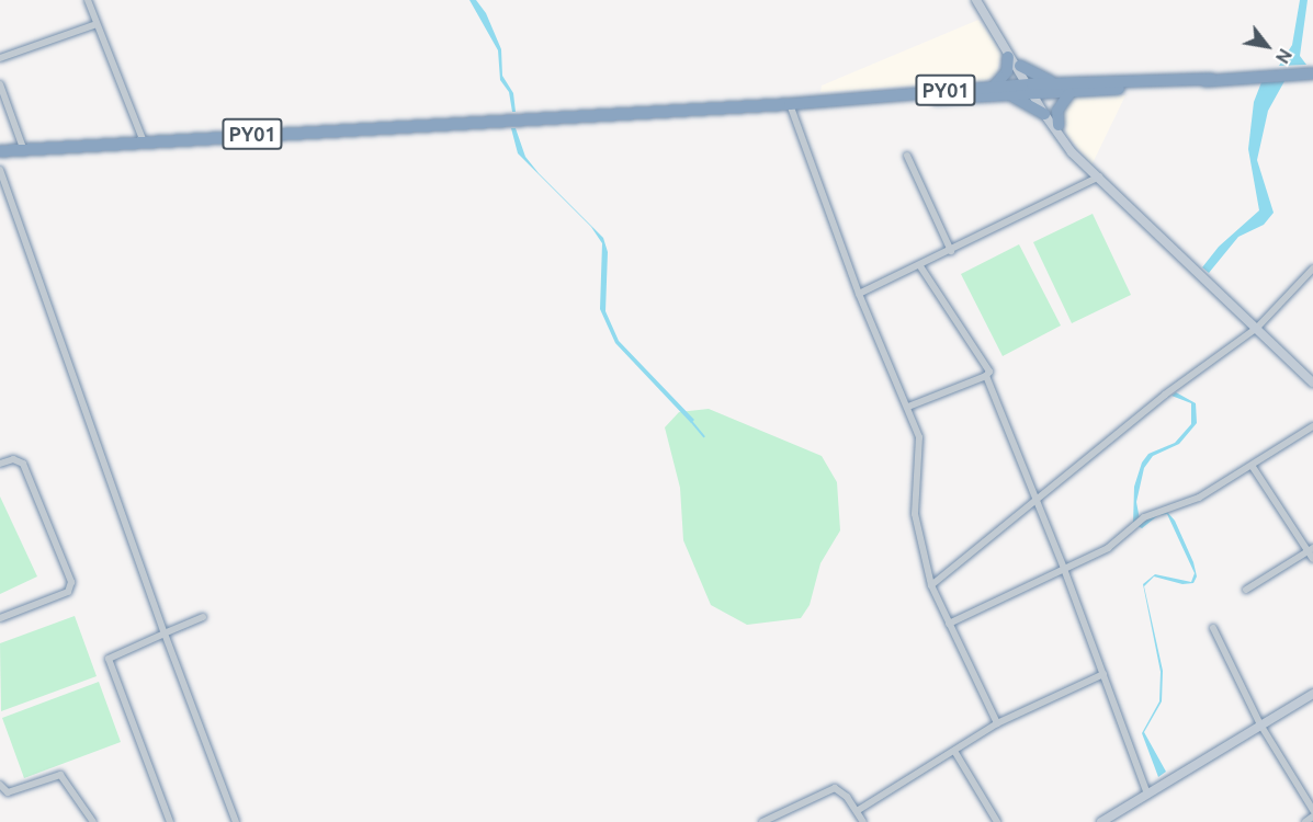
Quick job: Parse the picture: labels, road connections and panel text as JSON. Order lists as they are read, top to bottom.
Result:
{
  "streets": {
    "highway": ["PY01"]
  },
  "north": "bottom right"
}
